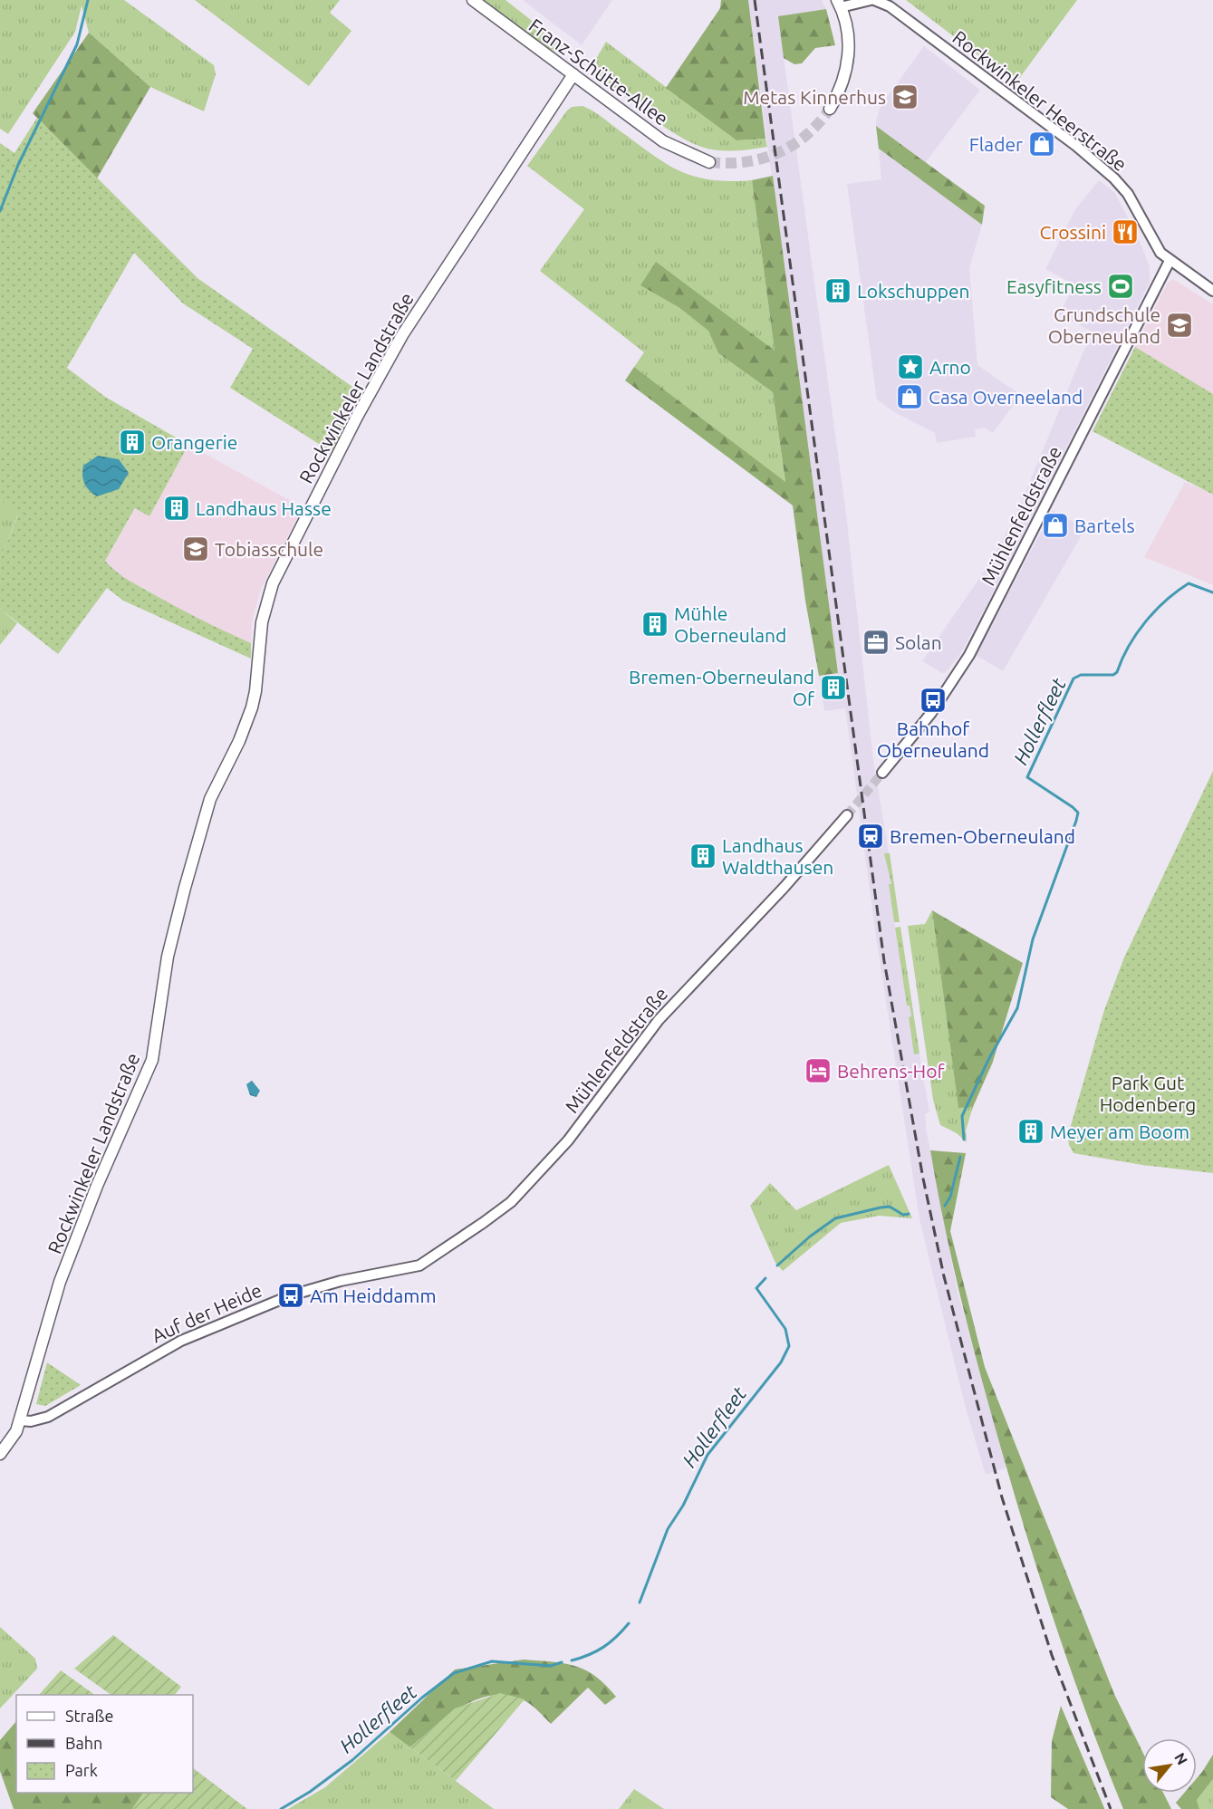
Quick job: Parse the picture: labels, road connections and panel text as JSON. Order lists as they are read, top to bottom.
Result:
{
  "streets": {
    "main road": ["Franz-Schütte-Allee", "Rockwinkeler Landstraße"],
    "street": ["Rockwinkeler Heerstraße", "Mühlenfeldstraße", "Auf der Heide"]
  },
  "crossings": [
    ["Franz-Schütte-Allee", "Rockwinkeler Landstraße"],
    ["Rockwinkeler Heerstraße", "Mühlenfeldstraße"],
    ["Rockwinkeler Landstraße", "Auf der Heide"],
    ["Mühlenfeldstraße", "Auf der Heide"]
  ],
  "water": ["Hollerfleet"],
  "parks": ["Park Gut Hodenberg"],
  "places": {
    "school or university": ["Metas Kinnerhus", "Grundschule Oberneuland", "Tobiasschule"],
    "shop": ["Flader", "Casa Overneeland", "Bartels"],
    "restaurant": ["Crossini"],
    "sports": ["Easyfitness"],
    "building": [
      "Lokschuppen",
      "Orangerie",
      "Landhaus Hasse",
      "Mühle Oberneuland",
      "Bremen-Oberneuland Of",
      "Landhaus Waldthausen",
      "Meyer am Boom"
    ],
    "place": ["Arno"],
    "office": ["Solan"],
    "bus stop": ["Bahnhof Oberneuland", "Am Heiddamm"],
    "station": ["Bremen-Oberneuland"],
    "hotel": ["Behrens-Hof"]
  },
  "legend": ["Straße", "Bahn", "Park"],
  "north": "top right"
}
